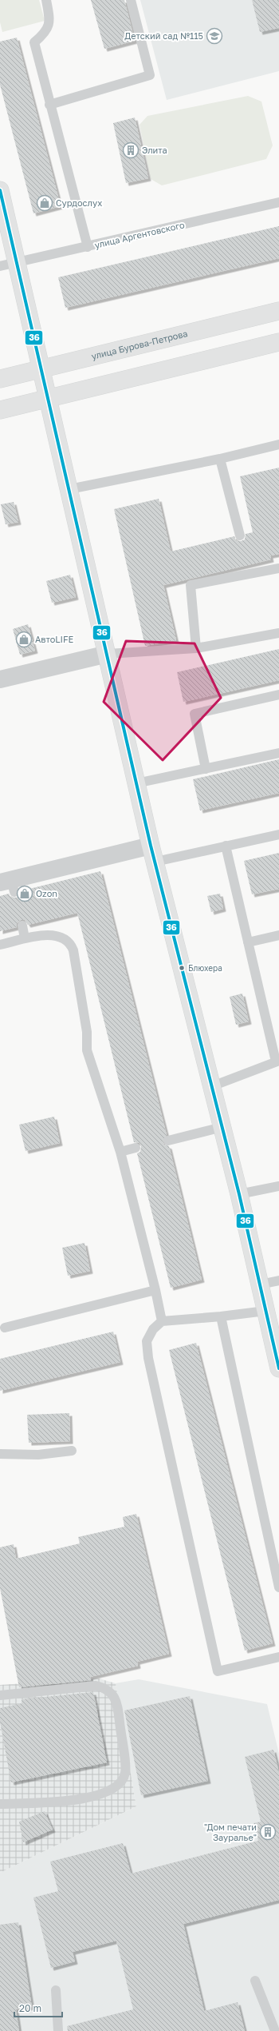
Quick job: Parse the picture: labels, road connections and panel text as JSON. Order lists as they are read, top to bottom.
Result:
{
  "streets": {
    "main road": ["улица Бурова-Петрова"],
    "lane": ["улица Аргентовского"]
  },
  "places": {
    "school or university": ["Детский сад №115"],
    "building": ["Элита", "\"Дом печати Зауралье\""],
    "shop": ["Сурдослух", "АвтоLIFE", "Ozon"],
    "other": ["Блюхера"]
  },
  "lines": ["transit line 36"],
  "scale_bar": "20 m"
}
